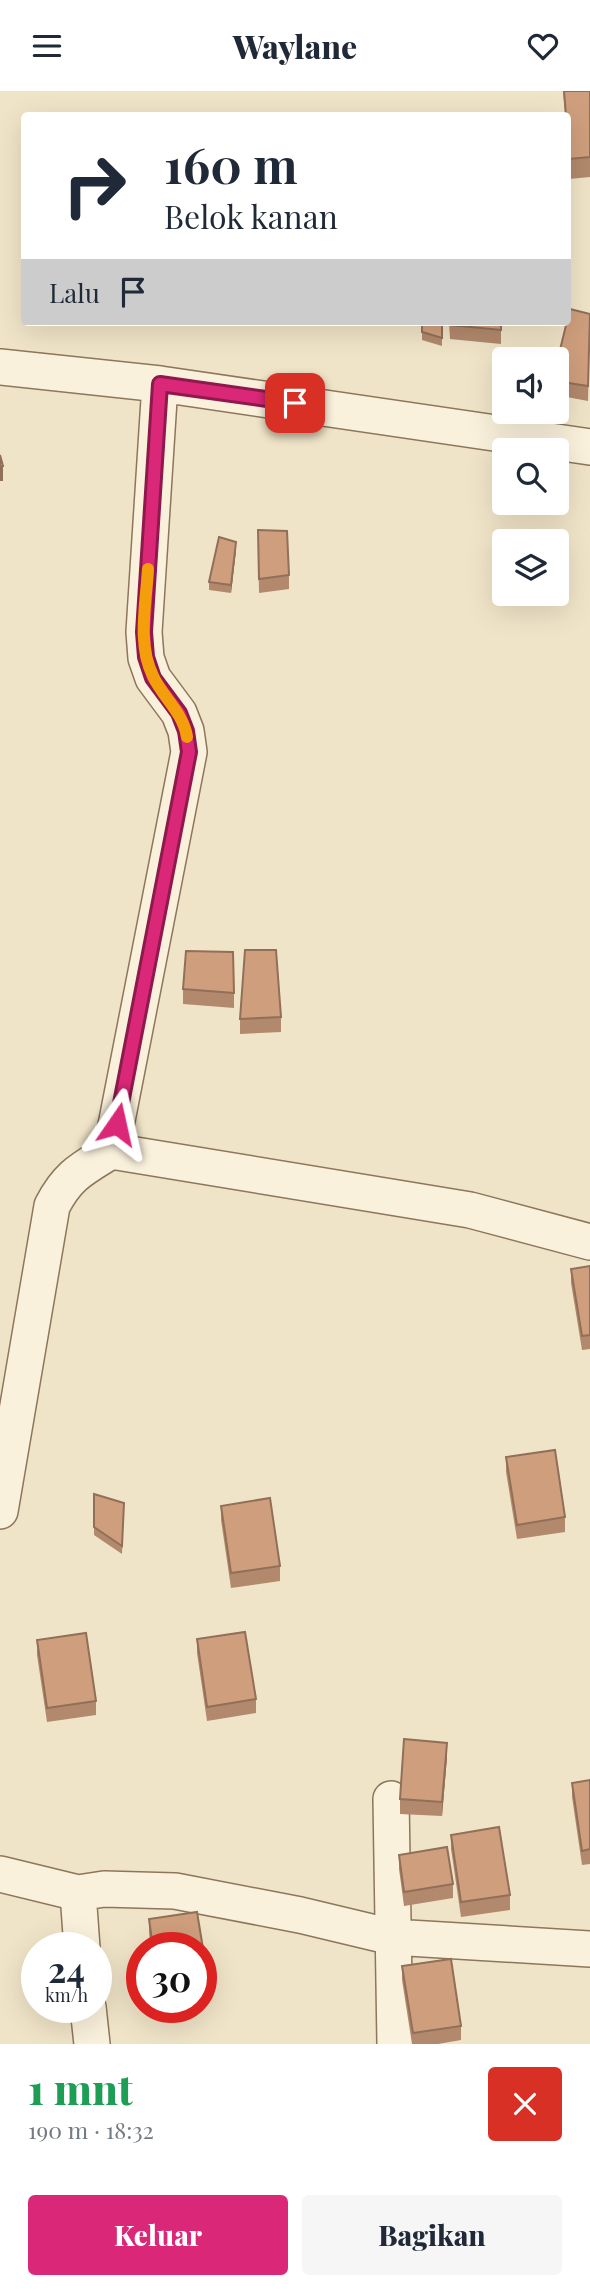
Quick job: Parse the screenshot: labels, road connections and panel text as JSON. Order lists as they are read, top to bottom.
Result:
{
  "page": {
    "header": "Waylane",
    "turn": ["160 m", "Belok kanan"],
    "then": "Lalu",
    "speed": "24 km/h",
    "limit": "30",
    "heading": ["1 mnt", "190 m · 18:32"],
    "buttons": ["Keluar", "Bagikan"]
  }
}
